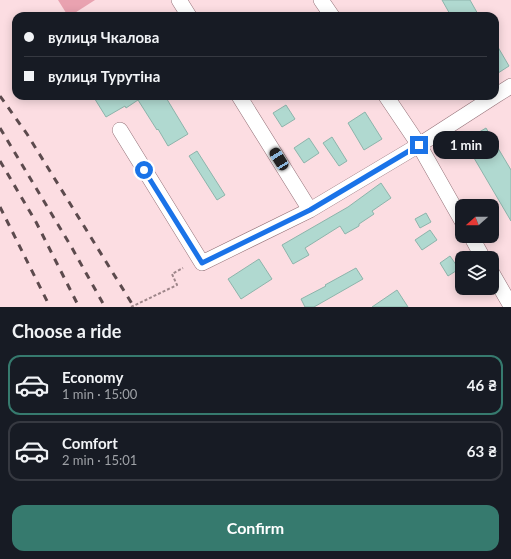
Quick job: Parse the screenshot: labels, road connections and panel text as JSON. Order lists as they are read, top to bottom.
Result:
{
  "north": "left",
  "page": {
    "banner": ["вулиця Чкалова", "вулиця Турутіна"],
    "bubble": "1 min",
    "heading": "Choose a ride",
    "list": [
      {
        "name": "Economy",
        "note": "1 min · 15:00",
        "value": "46 ₴"
      },
      {
        "name": "Comfort",
        "note": "2 min · 15:01",
        "value": "63 ₴"
      }
    ],
    "buttons": "Confirm"
  }
}
